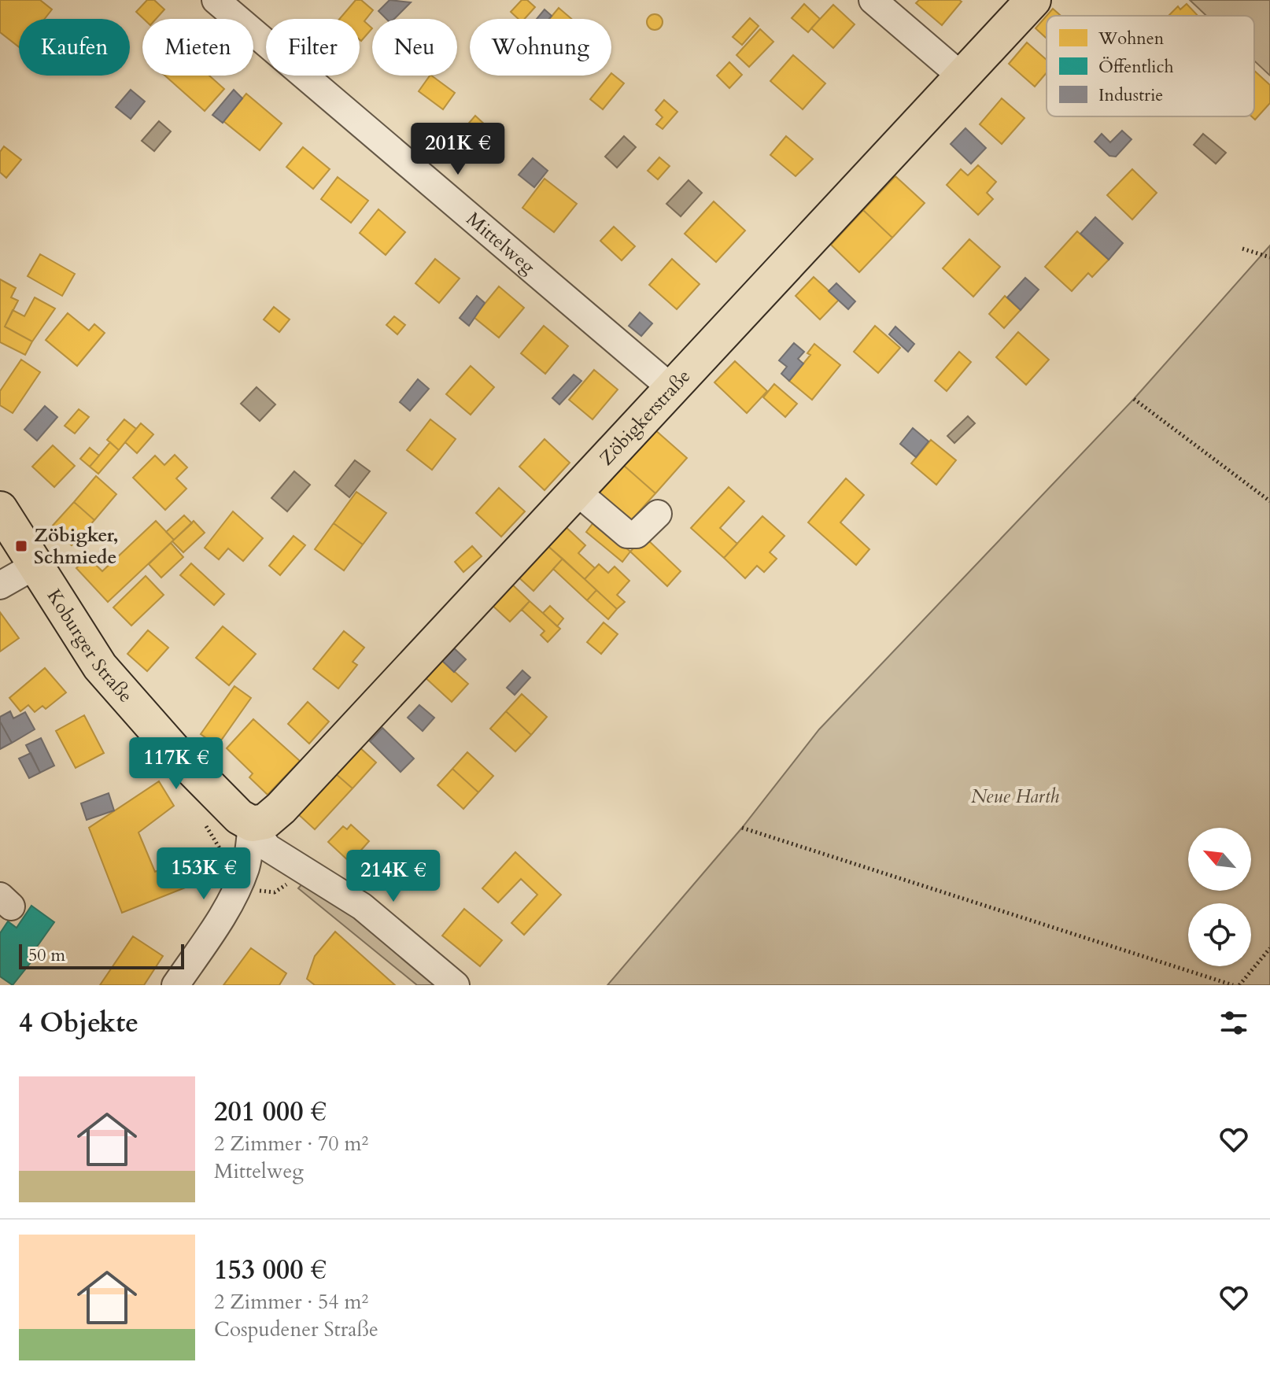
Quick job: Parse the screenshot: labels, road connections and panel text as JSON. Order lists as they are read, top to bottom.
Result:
{
  "streets": {
    "main road": ["Zöbigkerstraße", "Koburger Straße"],
    "street": ["Mittelweg"]
  },
  "crossings": [
    ["Mittelweg", "Zöbigkerstraße"],
    ["Zöbigkerstraße", "Koburger Straße"]
  ],
  "parks": ["Neue Harth"],
  "places": {
    "transit": ["Zöbigker, Schmiede"]
  },
  "legend": ["Wohnen", "Öffentlich", "Industrie"],
  "scale_bar": "50 m",
  "north": "top left",
  "page": {
    "chip": [
      "Kaufen",
      "Mieten",
      "Filter",
      "Neu",
      "Wohnung"
    ],
    "price": [
      "201K €",
      "117K €",
      "153K €",
      "214K €"
    ],
    "scale": "50 m",
    "heading": "4 Objekte",
    "list": [
      {
        "name": "201 000 €",
        "note": "2 Zimmer · 70 m² · Mittelweg"
      },
      {
        "name": "153 000 €",
        "note": "2 Zimmer · 54 m² · Cospudener Straße"
      }
    ]
  }
}
